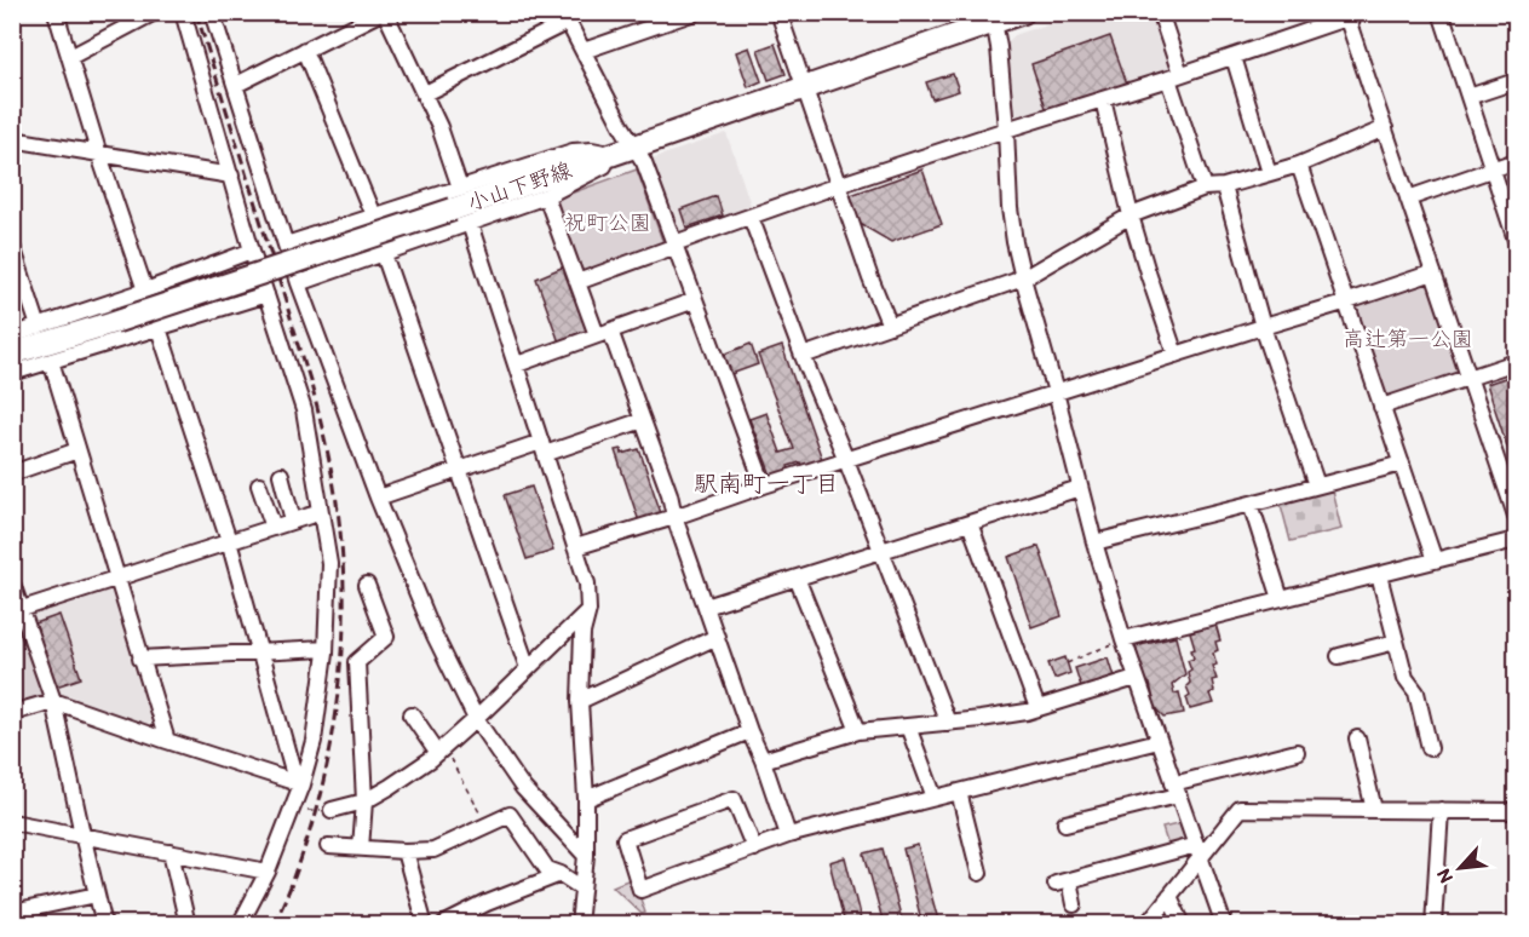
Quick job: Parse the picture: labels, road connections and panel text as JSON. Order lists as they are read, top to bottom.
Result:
{
  "streets": {
    "main road": ["小山下野線"]
  },
  "districts": ["駅南町一丁目"],
  "parks": ["祝町公園", "高辻第一公園"],
  "north": "bottom left"
}
